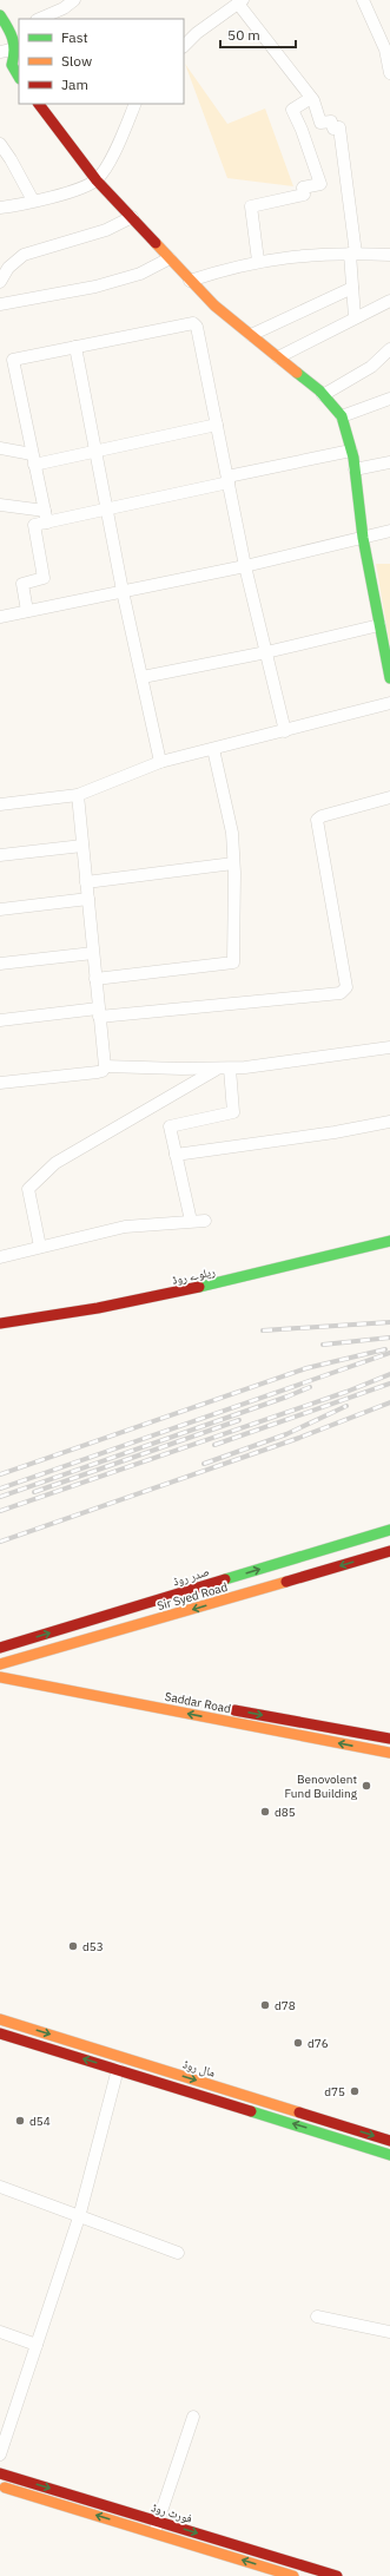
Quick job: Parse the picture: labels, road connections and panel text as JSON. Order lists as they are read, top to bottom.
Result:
{
  "streets": {
    "main road": [
      "ریلوے روڈ",
      "صدر روڈ",
      "Sir Syed Road",
      "Saddar Road",
      "مال روڈ",
      "فورٹ روڈ"
    ]
  },
  "one_way": ["صدر روڈ", "Sir Syed Road"],
  "places": [
    "Benovolent Fund Building",
    "d85",
    "d53",
    "d78",
    "d76",
    "d75",
    "d54"
  ],
  "legend": ["Fast", "Slow", "Jam"],
  "scale_bar": "50 m"
}
